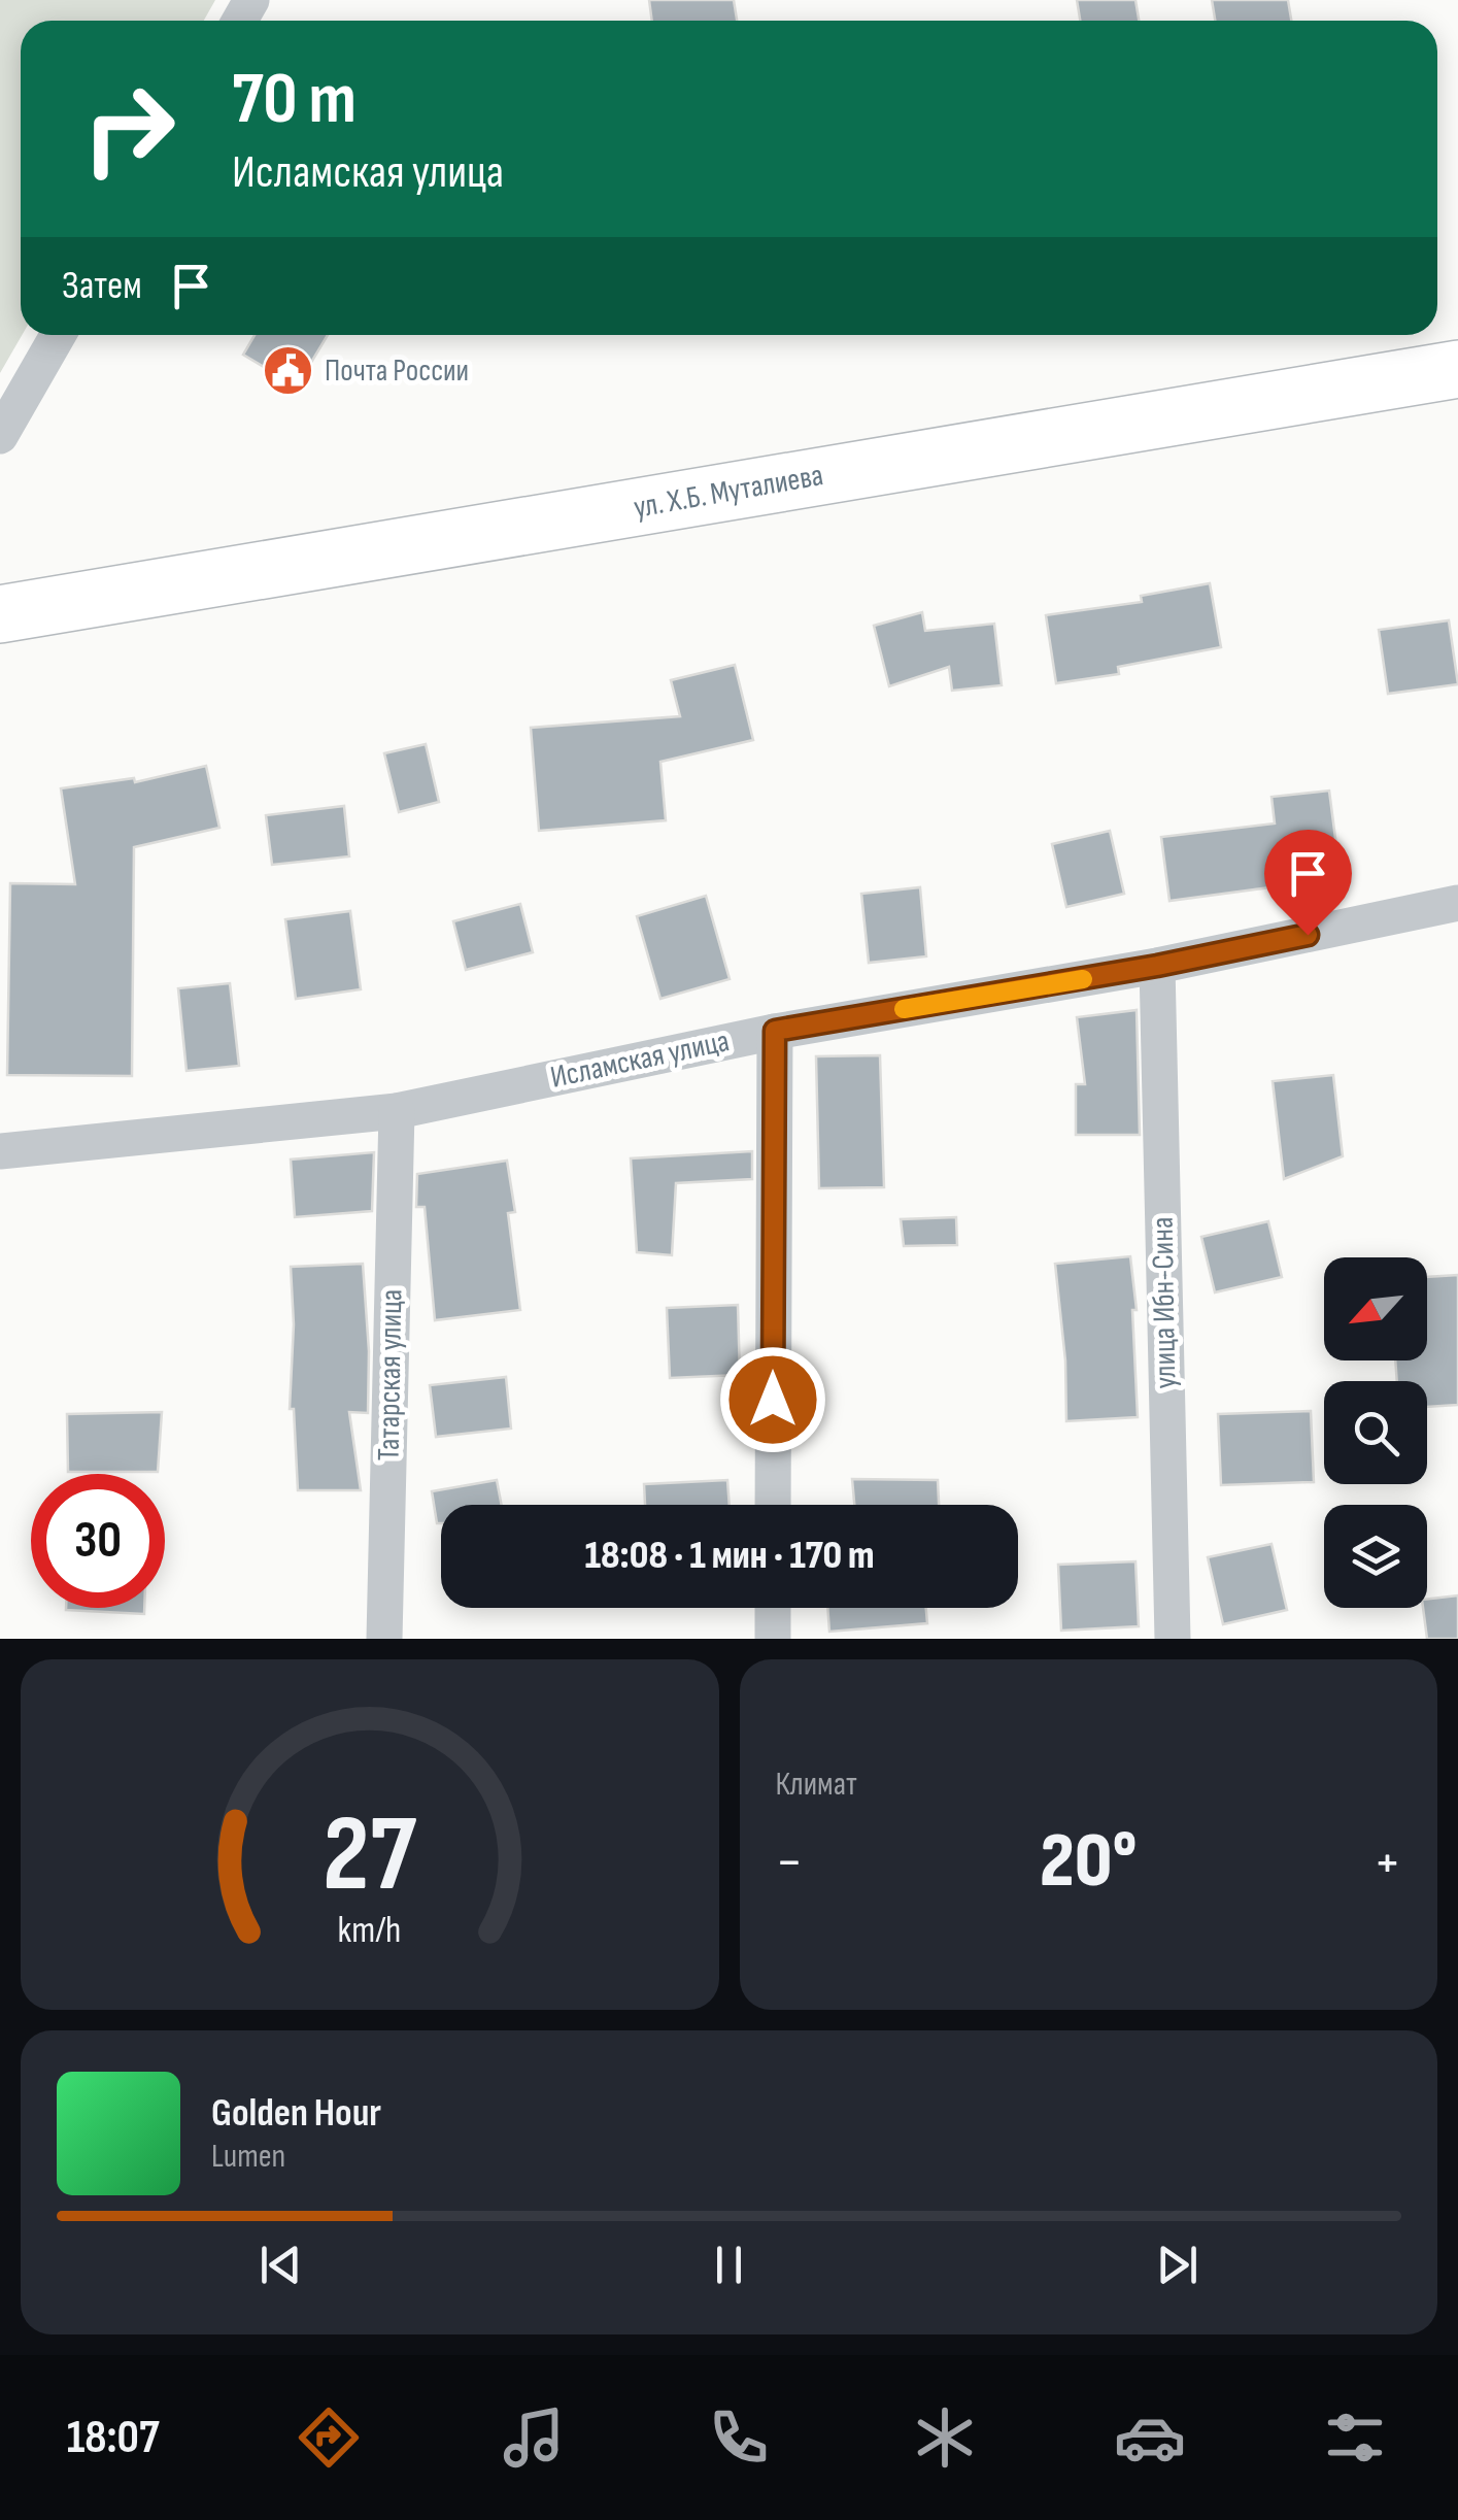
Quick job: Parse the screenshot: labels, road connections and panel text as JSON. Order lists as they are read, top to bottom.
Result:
{
  "streets": {
    "main road": ["ул. Х.Б. Муталиева"],
    "street": ["Исламская улица", "улица Ибн-Сина", "Татарская улица"]
  },
  "crossings": [
    ["Исламская улица", "улица Ибн-Сина"],
    ["Исламская улица", "Татарская улица"]
  ],
  "places": {
    "public building": ["Почта России"]
  },
  "north": "bottom left",
  "page": {
    "turn": ["70 m", "Исламская улица"],
    "then": "Затем",
    "limit": "30",
    "trip": "18:08 · 1 мин · 170 m",
    "tile": "Климат",
    "heat": ["−", "20°", "+"],
    "song": ["Golden Hour", "Lumen"],
    "tabs": "18:07",
    "gauge": ["27", "km/h"]
  }
}
